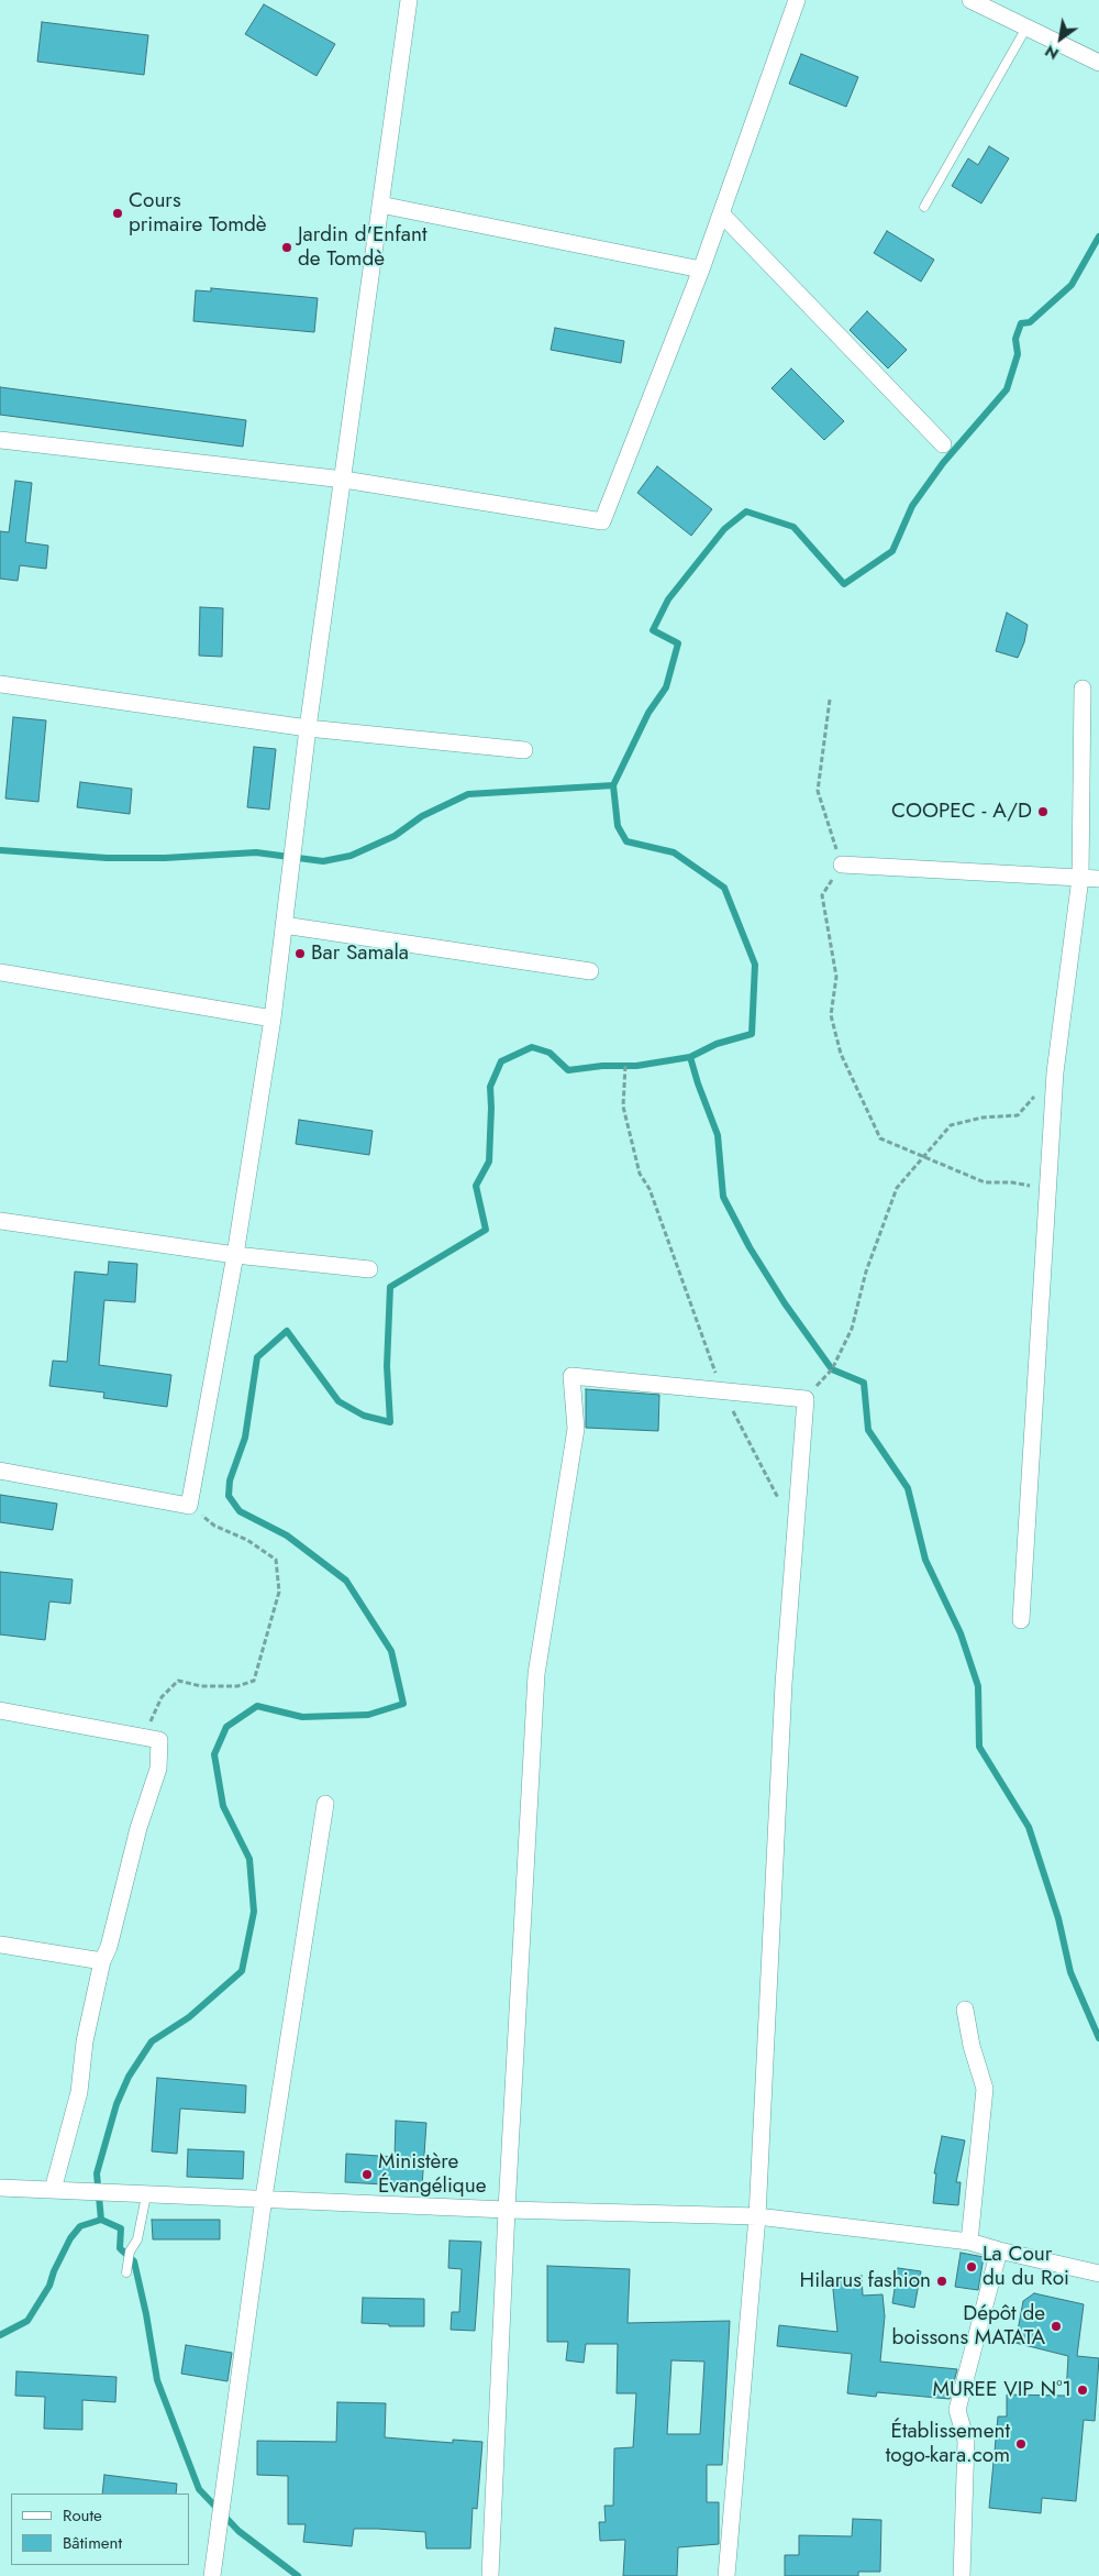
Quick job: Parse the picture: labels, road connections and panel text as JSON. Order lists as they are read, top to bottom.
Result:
{
  "places": [
    "Cours primaire Tomdè",
    "Jardin d'Enfant de Tomdè",
    "COOPEC - A/D",
    "Bar Samala",
    "Ministère Évangélique",
    "La Cour du du Roi",
    "Hilarus fashion",
    "Dépôt de boissons MATATA",
    "MUREE VIP N°1",
    "Établissement togo-kara.com"
  ],
  "legend": ["Route", "Bâtiment"],
  "north": "bottom left"
}
